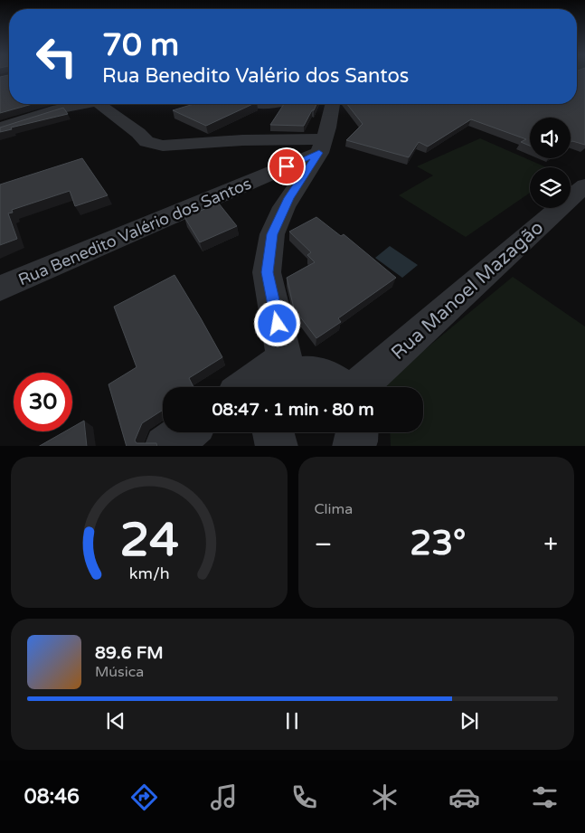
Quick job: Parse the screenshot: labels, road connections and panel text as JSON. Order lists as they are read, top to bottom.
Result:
{
  "streets": {
    "street": ["Rua Benedito Valério dos Santos", "Rua Manoel Mazagão"]
  },
  "page": {
    "turn": ["70 m", "Rua Benedito Valério dos Santos"],
    "limit": "30",
    "trip": "08:47 · 1 min · 80 m",
    "tile": "Clima",
    "heat": ["−", "23°", "+"],
    "song": ["89.6 FM", "Música"],
    "tabs": "08:46",
    "gauge": ["24", "km/h"]
  }
}
